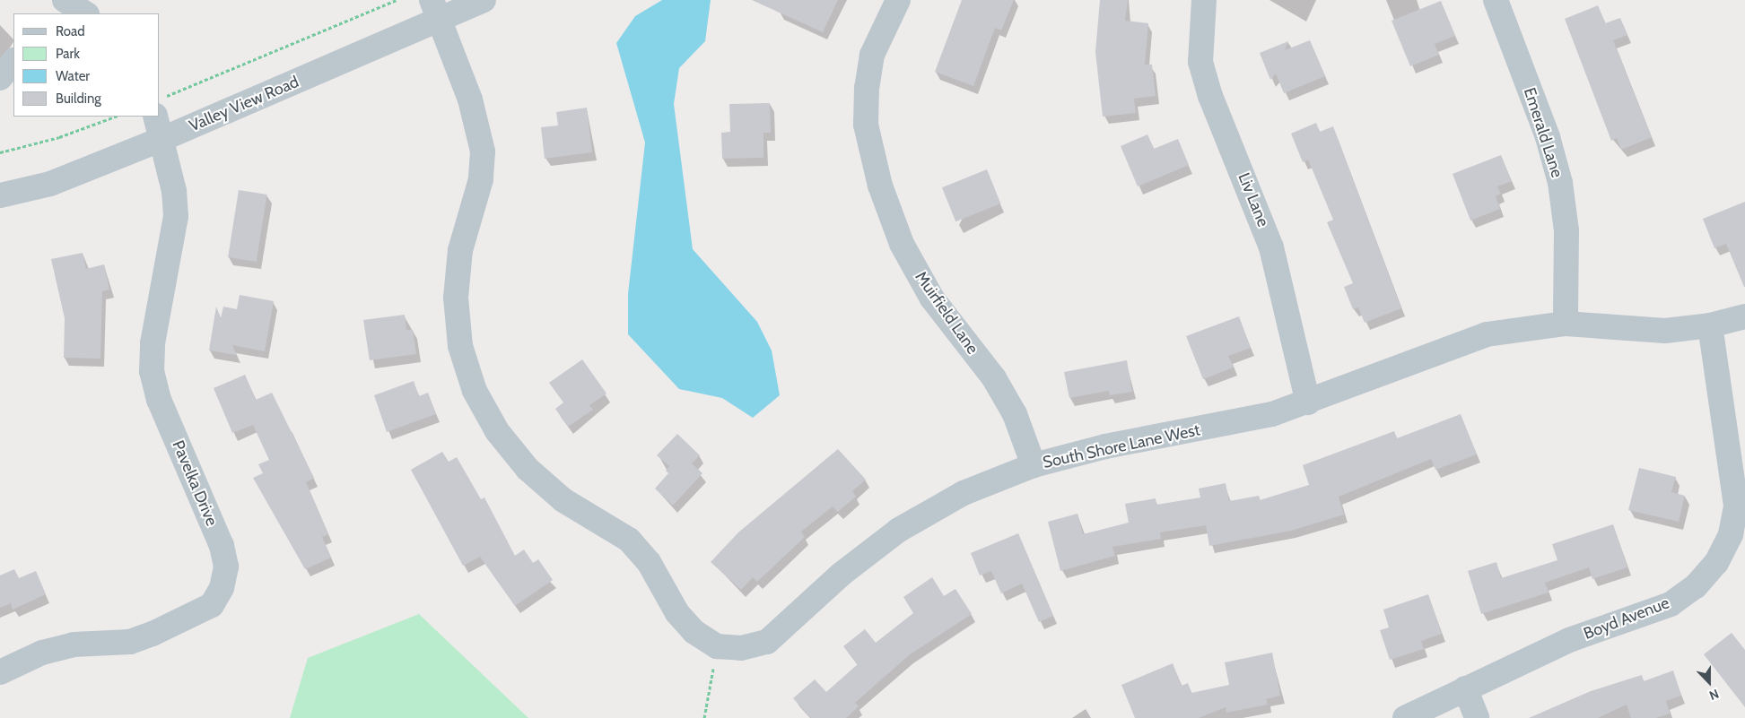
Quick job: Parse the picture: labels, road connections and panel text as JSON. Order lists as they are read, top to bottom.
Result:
{
  "streets": {
    "street": [
      "Valley View Road",
      "Emerald Lane",
      "Liv Lane",
      "Muirfield Lane",
      "South Shore Lane West",
      "Pavelka Drive",
      "Boyd Avenue"
    ]
  },
  "crossings": [
    ["Valley View Road", "South Shore Lane West"],
    ["Valley View Road", "Pavelka Drive"],
    ["Emerald Lane", "South Shore Lane West"],
    ["Liv Lane", "South Shore Lane West"],
    ["Muirfield Lane", "South Shore Lane West"],
    ["South Shore Lane West", "Boyd Avenue"]
  ],
  "legend": [
    "Road",
    "Park",
    "Water",
    "Building"
  ],
  "north": "bottom"
}
